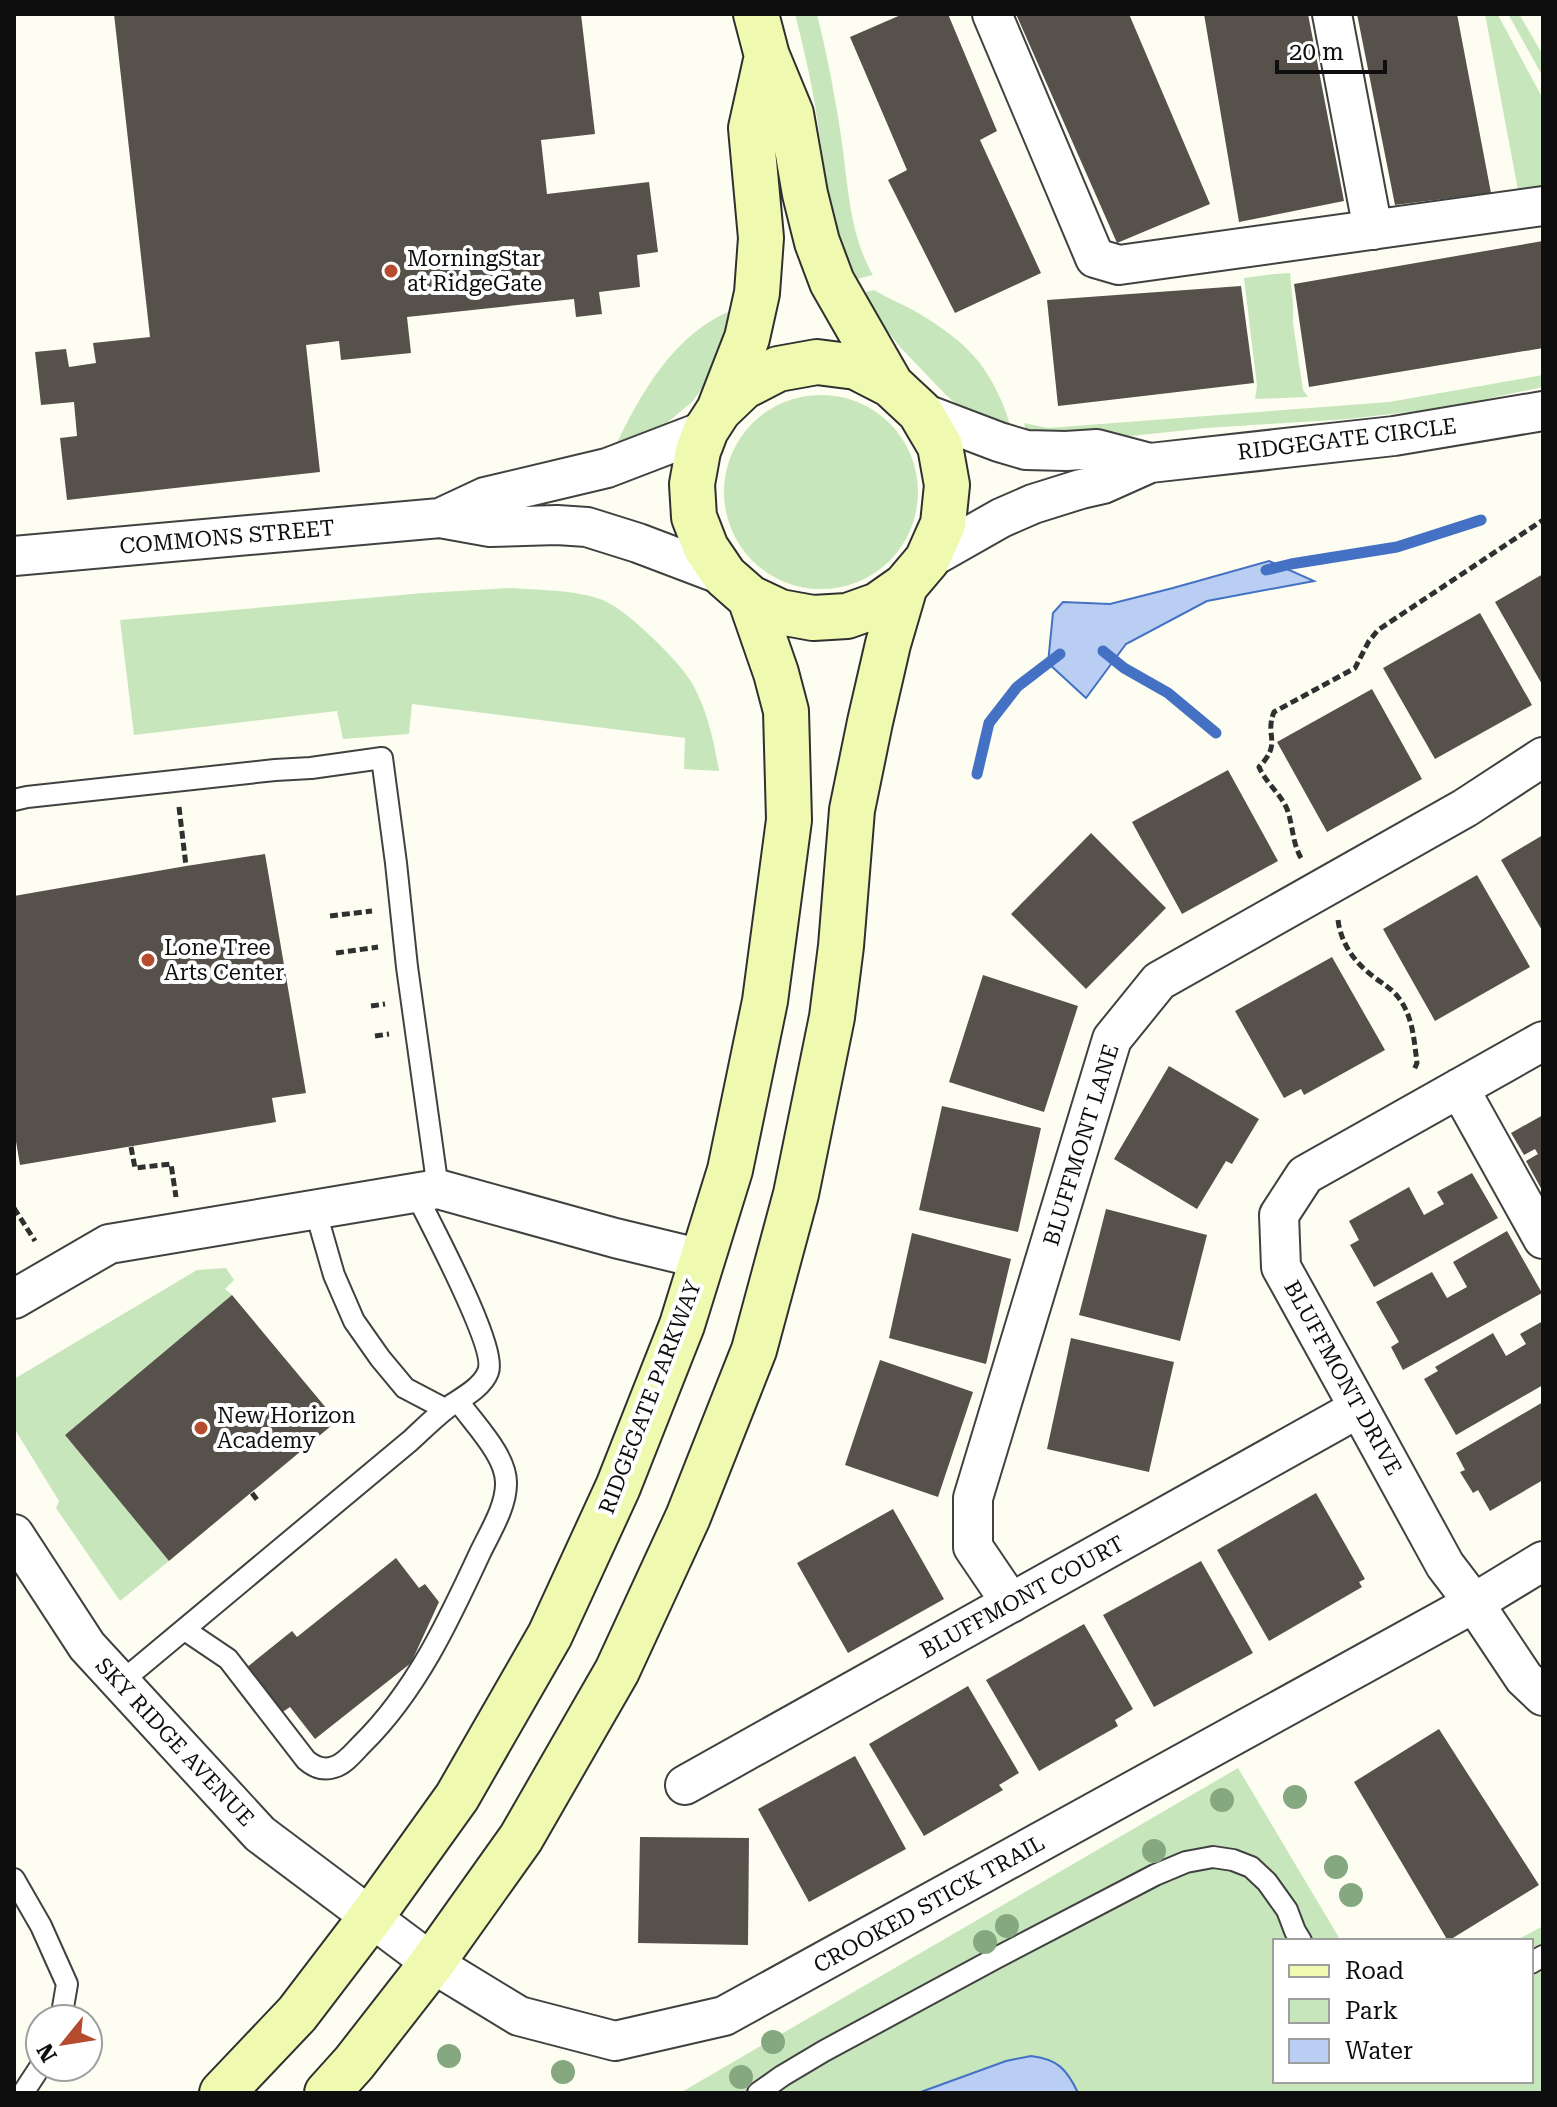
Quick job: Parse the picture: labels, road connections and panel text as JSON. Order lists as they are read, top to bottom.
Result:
{
  "streets": {
    "main road": ["RIDGEGATE PARKWAY"],
    "street": [
      "RIDGEGATE CIRCLE",
      "COMMONS STREET",
      "BLUFFMONT LANE",
      "BLUFFMONT DRIVE",
      "BLUFFMONT COURT",
      "SKY RIDGE AVENUE",
      "CROOKED STICK TRAIL"
    ]
  },
  "crossings": [
    ["RIDGEGATE CIRCLE", "COMMONS STREET"],
    ["RIDGEGATE CIRCLE", "RIDGEGATE PARKWAY"],
    ["COMMONS STREET", "RIDGEGATE PARKWAY"],
    ["BLUFFMONT LANE", "BLUFFMONT COURT"],
    ["BLUFFMONT DRIVE", "BLUFFMONT COURT"],
    ["BLUFFMONT DRIVE", "CROOKED STICK TRAIL"],
    ["RIDGEGATE PARKWAY", "SKY RIDGE AVENUE"],
    ["RIDGEGATE PARKWAY", "CROOKED STICK TRAIL"],
    ["SKY RIDGE AVENUE", "CROOKED STICK TRAIL"]
  ],
  "places": ["MorningStar at RidgeGate", "Lone Tree Arts Center", "New Horizon Academy"],
  "legend": ["Road", "Park", "Water"],
  "scale_bar": "20 m",
  "north": "bottom left"
}
